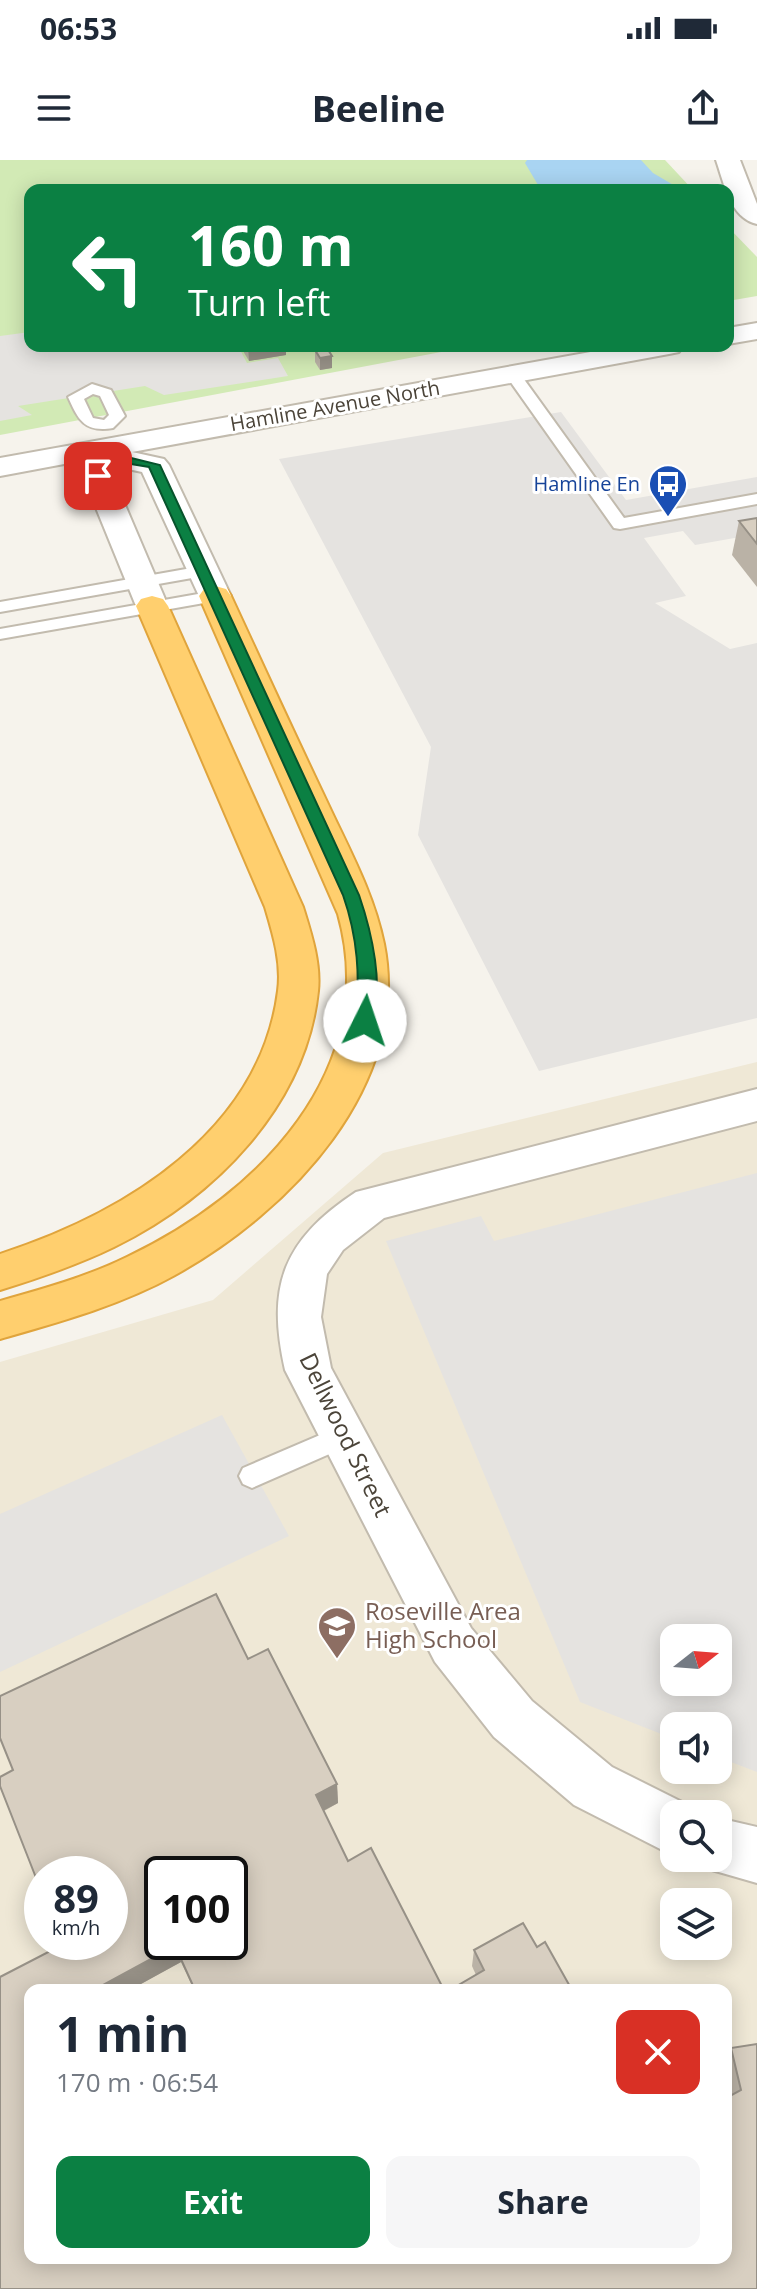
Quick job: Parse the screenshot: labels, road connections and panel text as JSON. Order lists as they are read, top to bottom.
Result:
{
  "streets": {
    "street": ["Hamline Avenue North", "Dellwood Street"]
  },
  "places": {
    "bus stop": ["Hamline En"],
    "school or university": ["Roseville Area High School"]
  },
  "north": "right",
  "page": {
    "status": "06:53",
    "header": "Beeline",
    "turn": ["160 m", "Turn left"],
    "speed": "89 km/h",
    "limit": "100",
    "heading": ["1 min", "170 m · 06:54"],
    "buttons": ["Exit", "Share"]
  }
}
